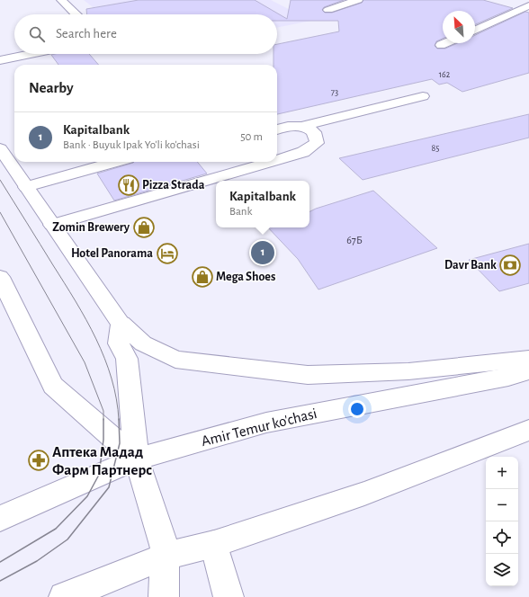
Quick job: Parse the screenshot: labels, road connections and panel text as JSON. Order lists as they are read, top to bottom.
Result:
{
  "streets": {
    "main road": ["Amir Temur ko'chasi"]
  },
  "places": {
    "restaurant": ["Pizza Strada"],
    "shop": ["Zomin Brewery", "Mega Shoes"],
    "hotel": ["Hotel Panorama"],
    "bank": ["Davr Bank"],
    "pharmacy": ["Аптека Мадад Фарм Партнерс"]
  },
  "house_numbers": [
    "162",
    "73",
    "85",
    "67Б"
  ],
  "north": "top left",
  "page": {
    "search": "Search here",
    "heading": "Nearby",
    "list": [
      {
        "mark": "1",
        "name": "Kapitalbank",
        "note": "Bank · Buyuk Ipak Yo'li ko'chasi",
        "value": "50 m"
      }
    ],
    "popup": ["Kapitalbank", "Bank"],
    "pins": "1",
    "map_buttons": ["+", "−"]
  }
}
